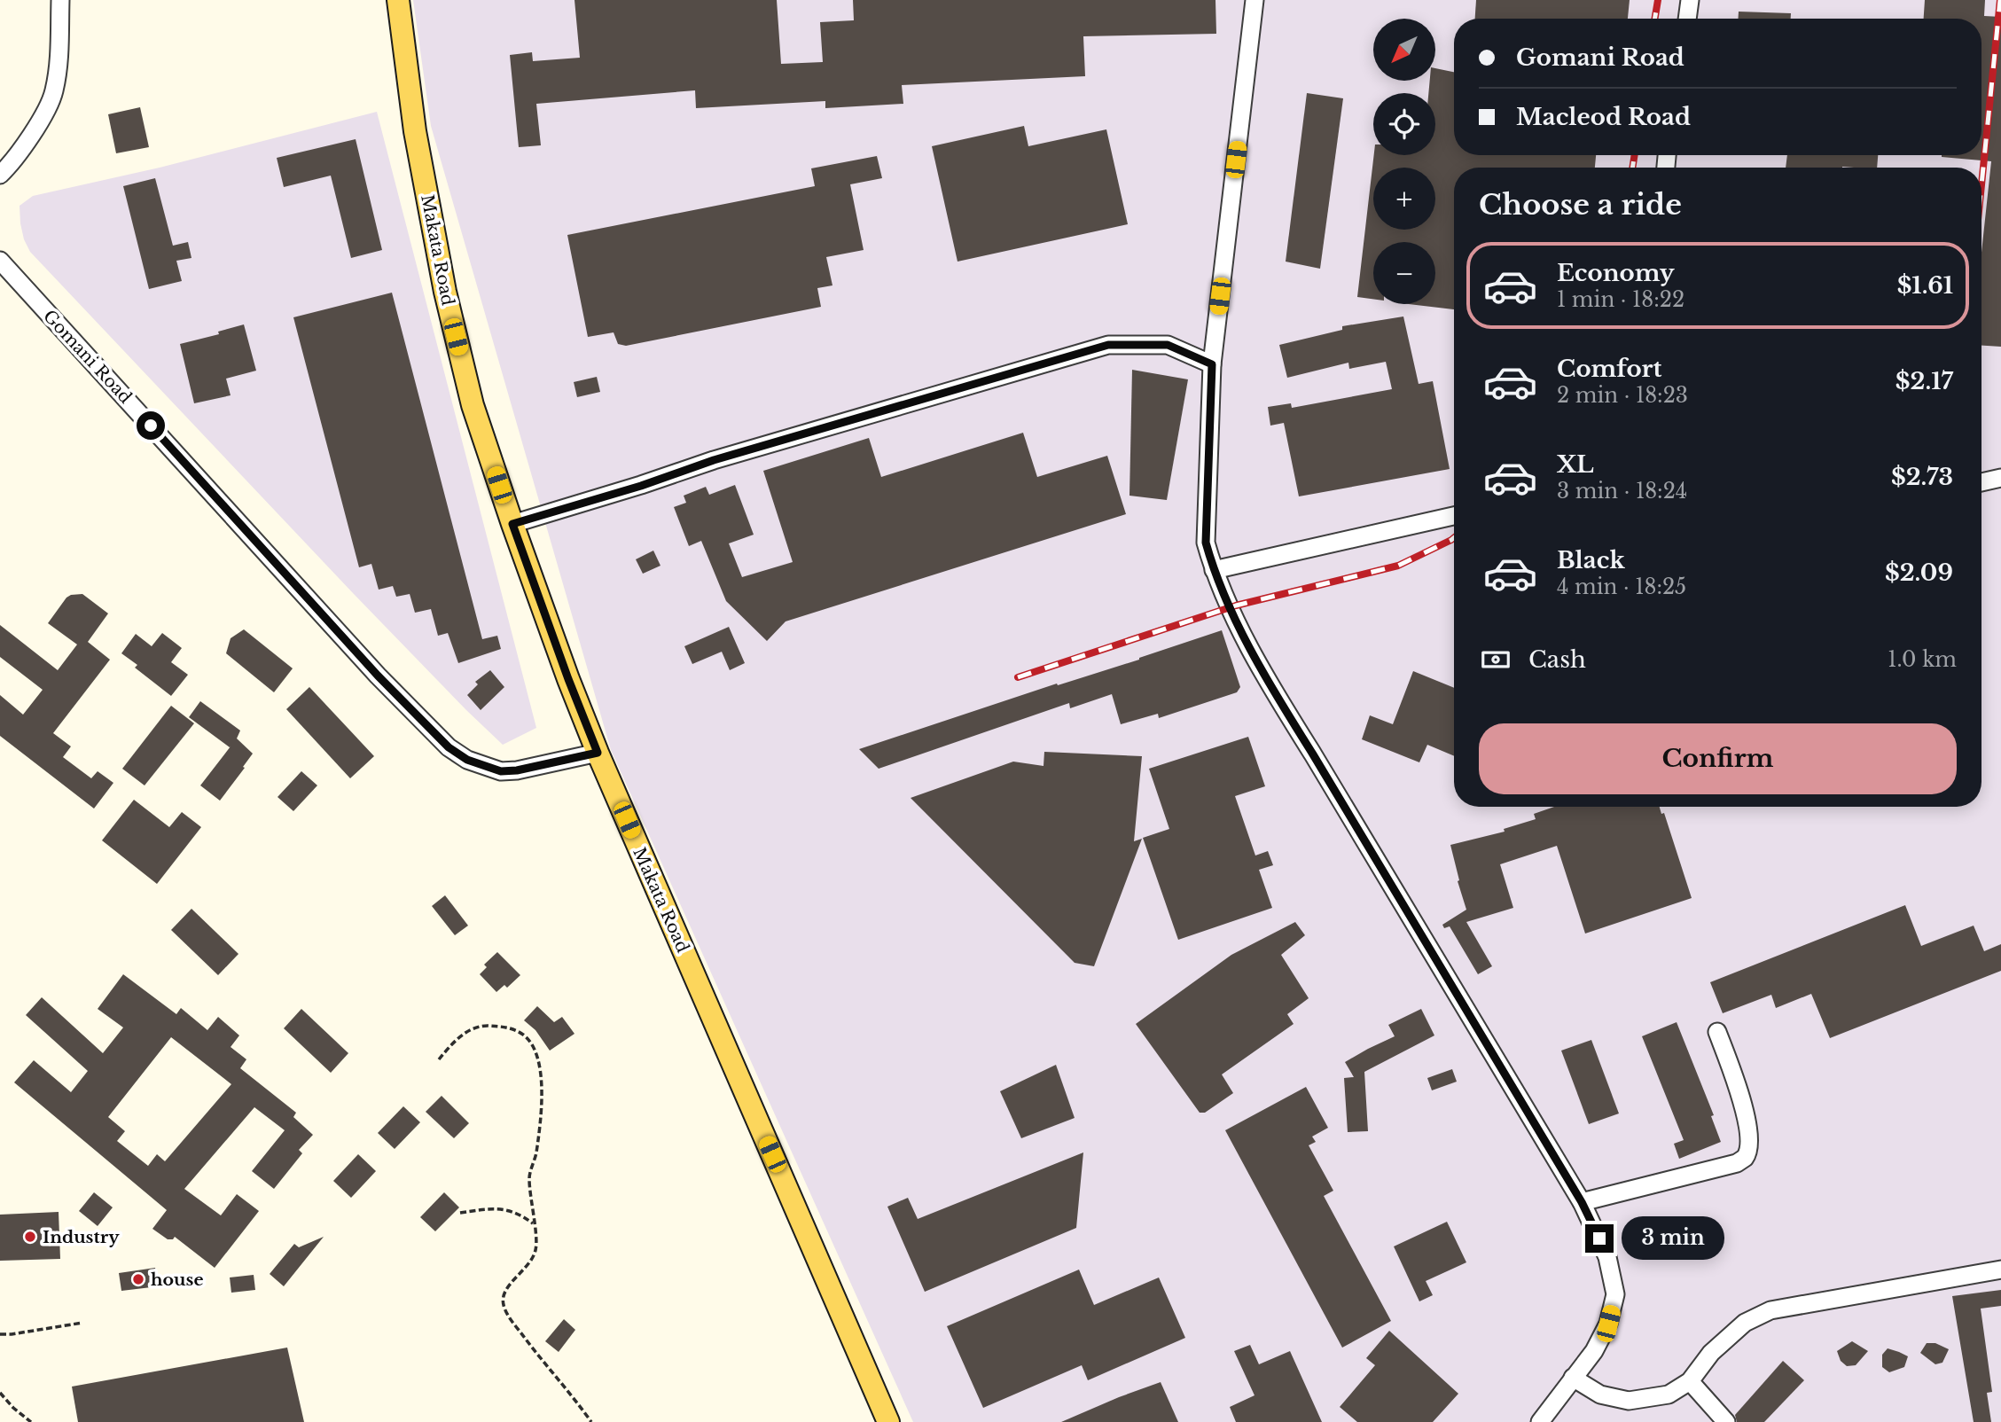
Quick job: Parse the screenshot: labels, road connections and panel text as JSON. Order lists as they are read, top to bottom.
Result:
{
  "streets": {
    "main road": ["Makata Road"],
    "street": ["Gomani Road"]
  },
  "crossings": [
    ["Makata Road", "Gomani Road"]
  ],
  "places": ["Industry", "house"],
  "north": "bottom left",
  "page": {
    "map_buttons": ["+", "−"],
    "banner": ["Gomani Road", "Macleod Road"],
    "heading": "Choose a ride",
    "list": [
      {
        "name": "Economy",
        "note": "1 min · 18:22",
        "value": "$1.61"
      },
      {
        "name": "Comfort",
        "note": "2 min · 18:23",
        "value": "$2.17"
      },
      {
        "name": "XL",
        "note": "3 min · 18:24",
        "value": "$2.73"
      },
      {
        "name": "Black",
        "note": "4 min · 18:25",
        "value": "$2.09"
      }
    ],
    "pay": ["Cash", "1.0 km"],
    "buttons": "Confirm",
    "bubble": "3 min"
  }
}
